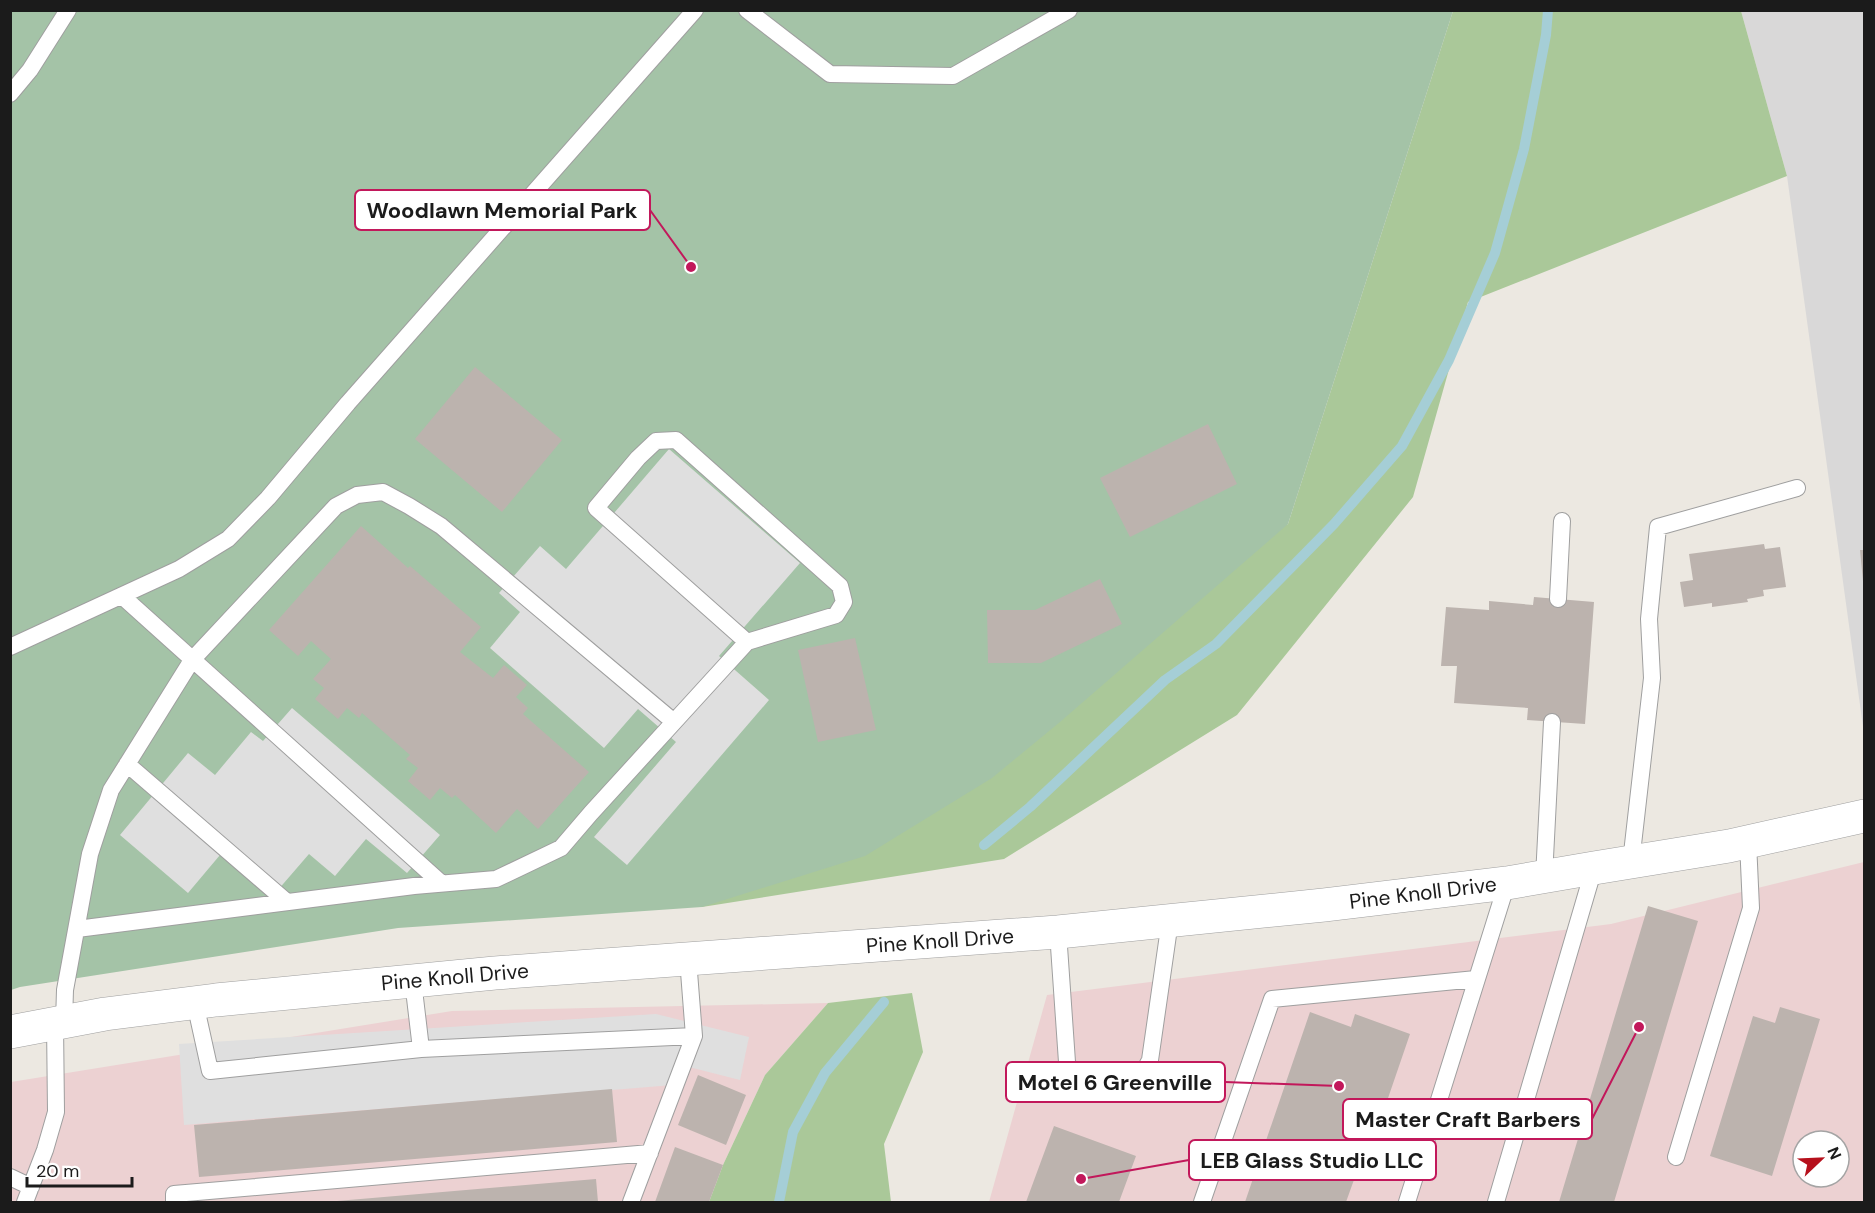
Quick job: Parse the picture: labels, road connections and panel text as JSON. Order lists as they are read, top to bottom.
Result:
{
  "streets": {
    "street": ["Pine Knoll Drive"]
  },
  "places": [
    "Woodlawn Memorial Park",
    "Master Craft Barbers",
    "Motel 6 Greenville",
    "LEB Glass Studio LLC"
  ],
  "scale_bar": "20 m",
  "north": "top right"
}
